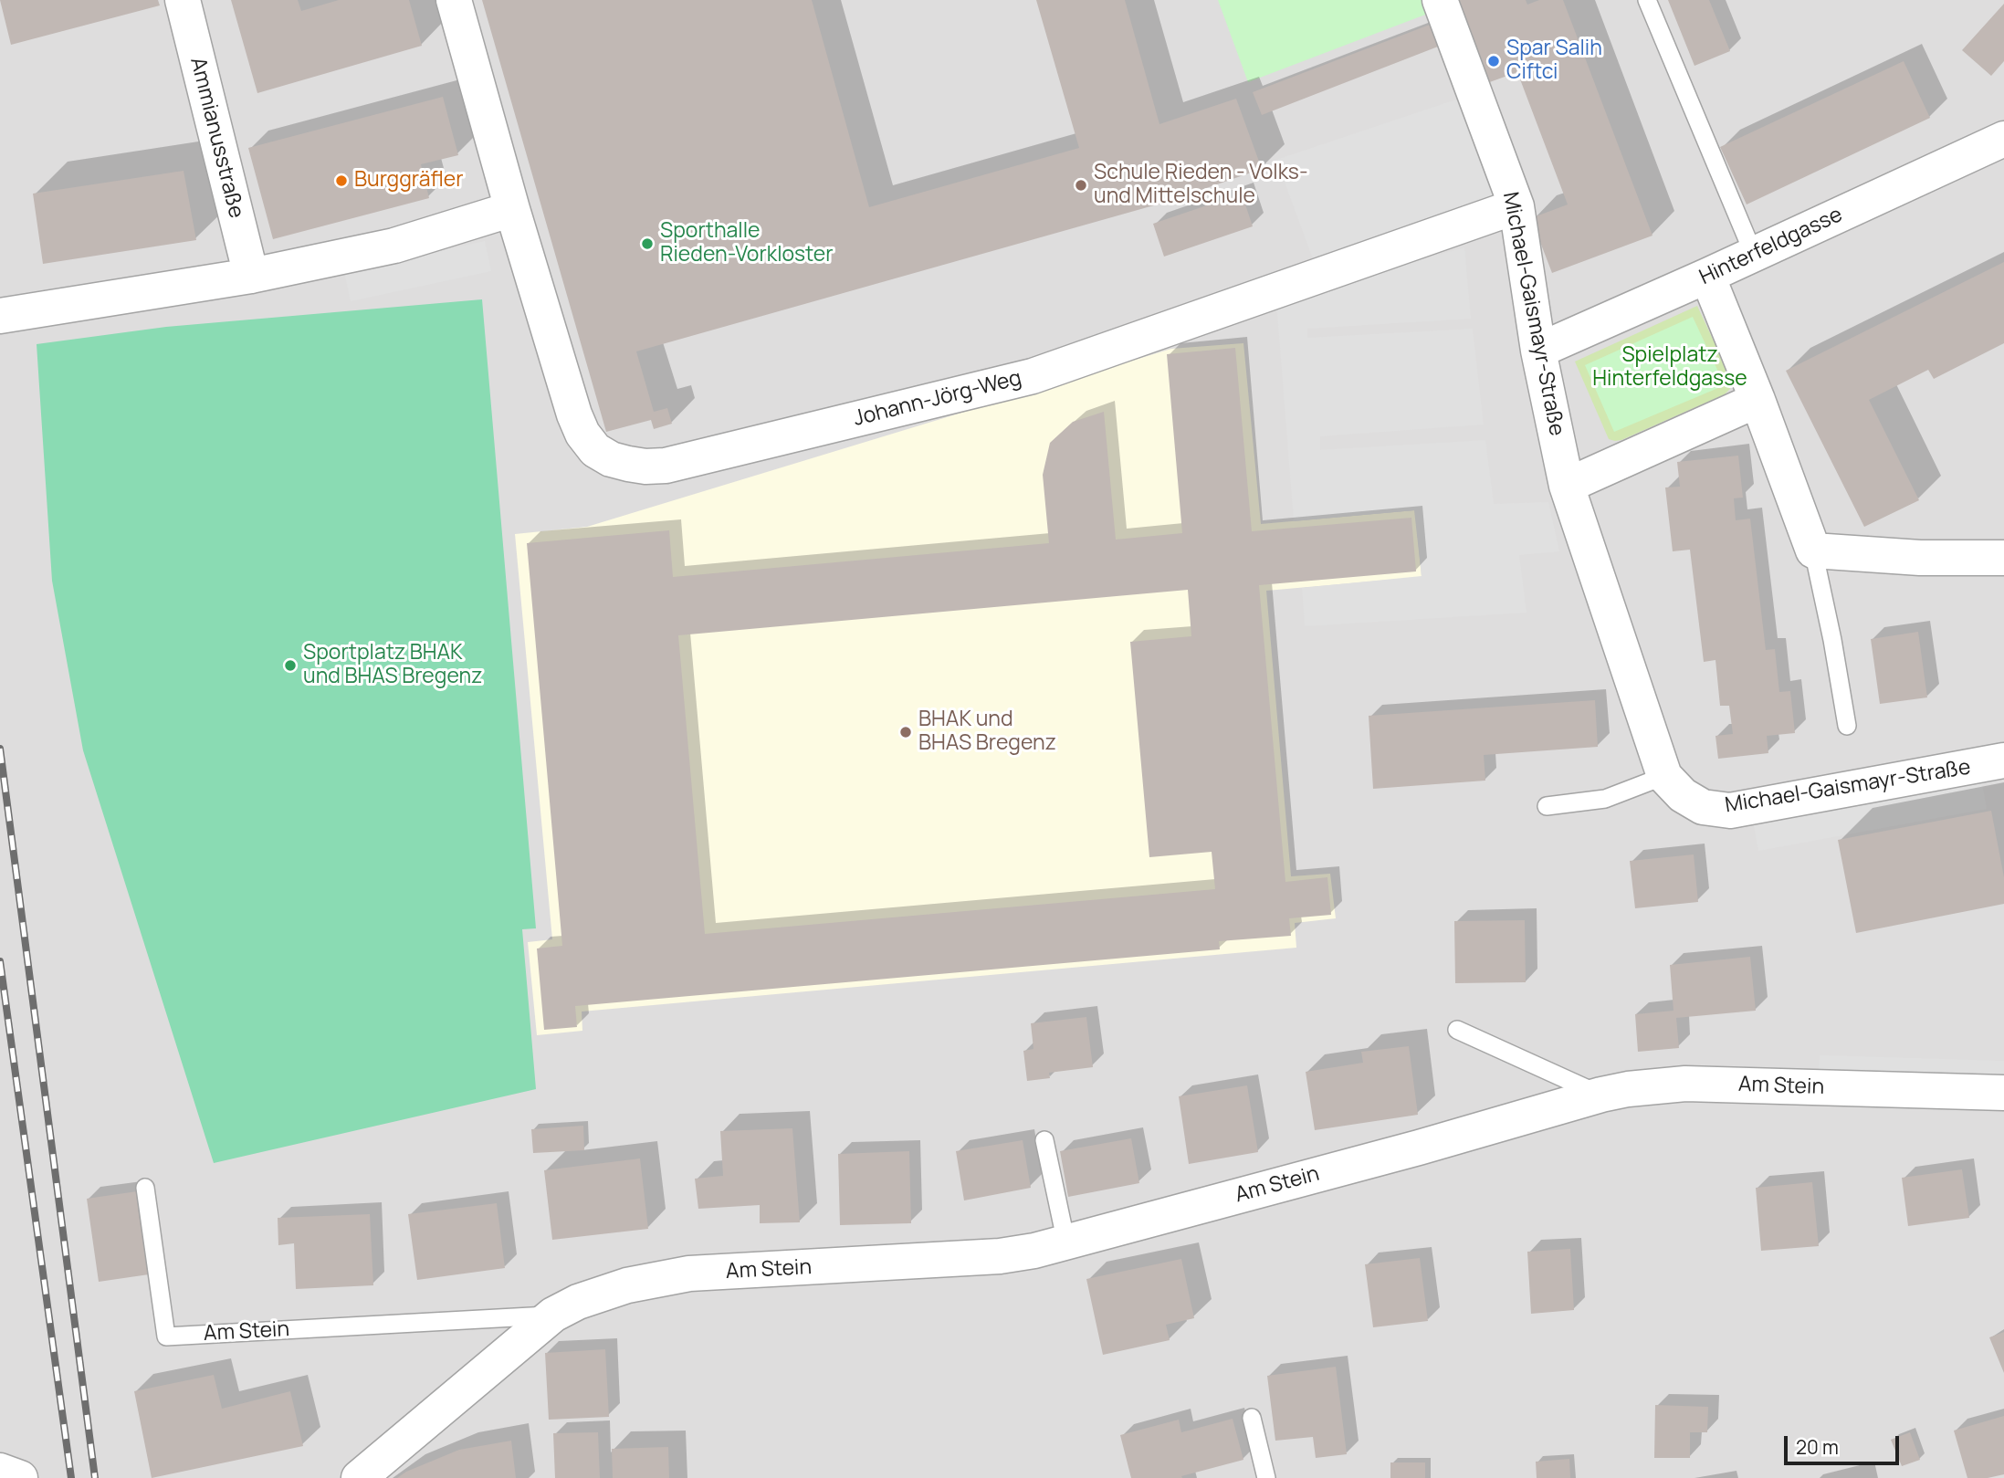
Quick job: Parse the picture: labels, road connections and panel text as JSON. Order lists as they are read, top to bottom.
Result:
{
  "streets": {
    "street": [
      "Ammianusstraße",
      "Hinterfeldgasse",
      "Michael-Gaismayr-Straße",
      "Johann-Jörg-Weg",
      "Am Stein"
    ]
  },
  "crossings": [
    ["Hinterfeldgasse", "Michael-Gaismayr-Straße"],
    ["Michael-Gaismayr-Straße", "Johann-Jörg-Weg"]
  ],
  "parks": ["Spielplatz Hinterfeldgasse"],
  "places": [
    "Spar Salih Ciftci",
    "Burggräfler",
    "Schule Rieden - Volks- und Mittelschule",
    "Sporthalle Rieden-Vorkloster",
    "Sportplatz BHAK und BHAS Bregenz",
    "BHAK und BHAS Bregenz"
  ],
  "scale_bar": "20 m"
}
